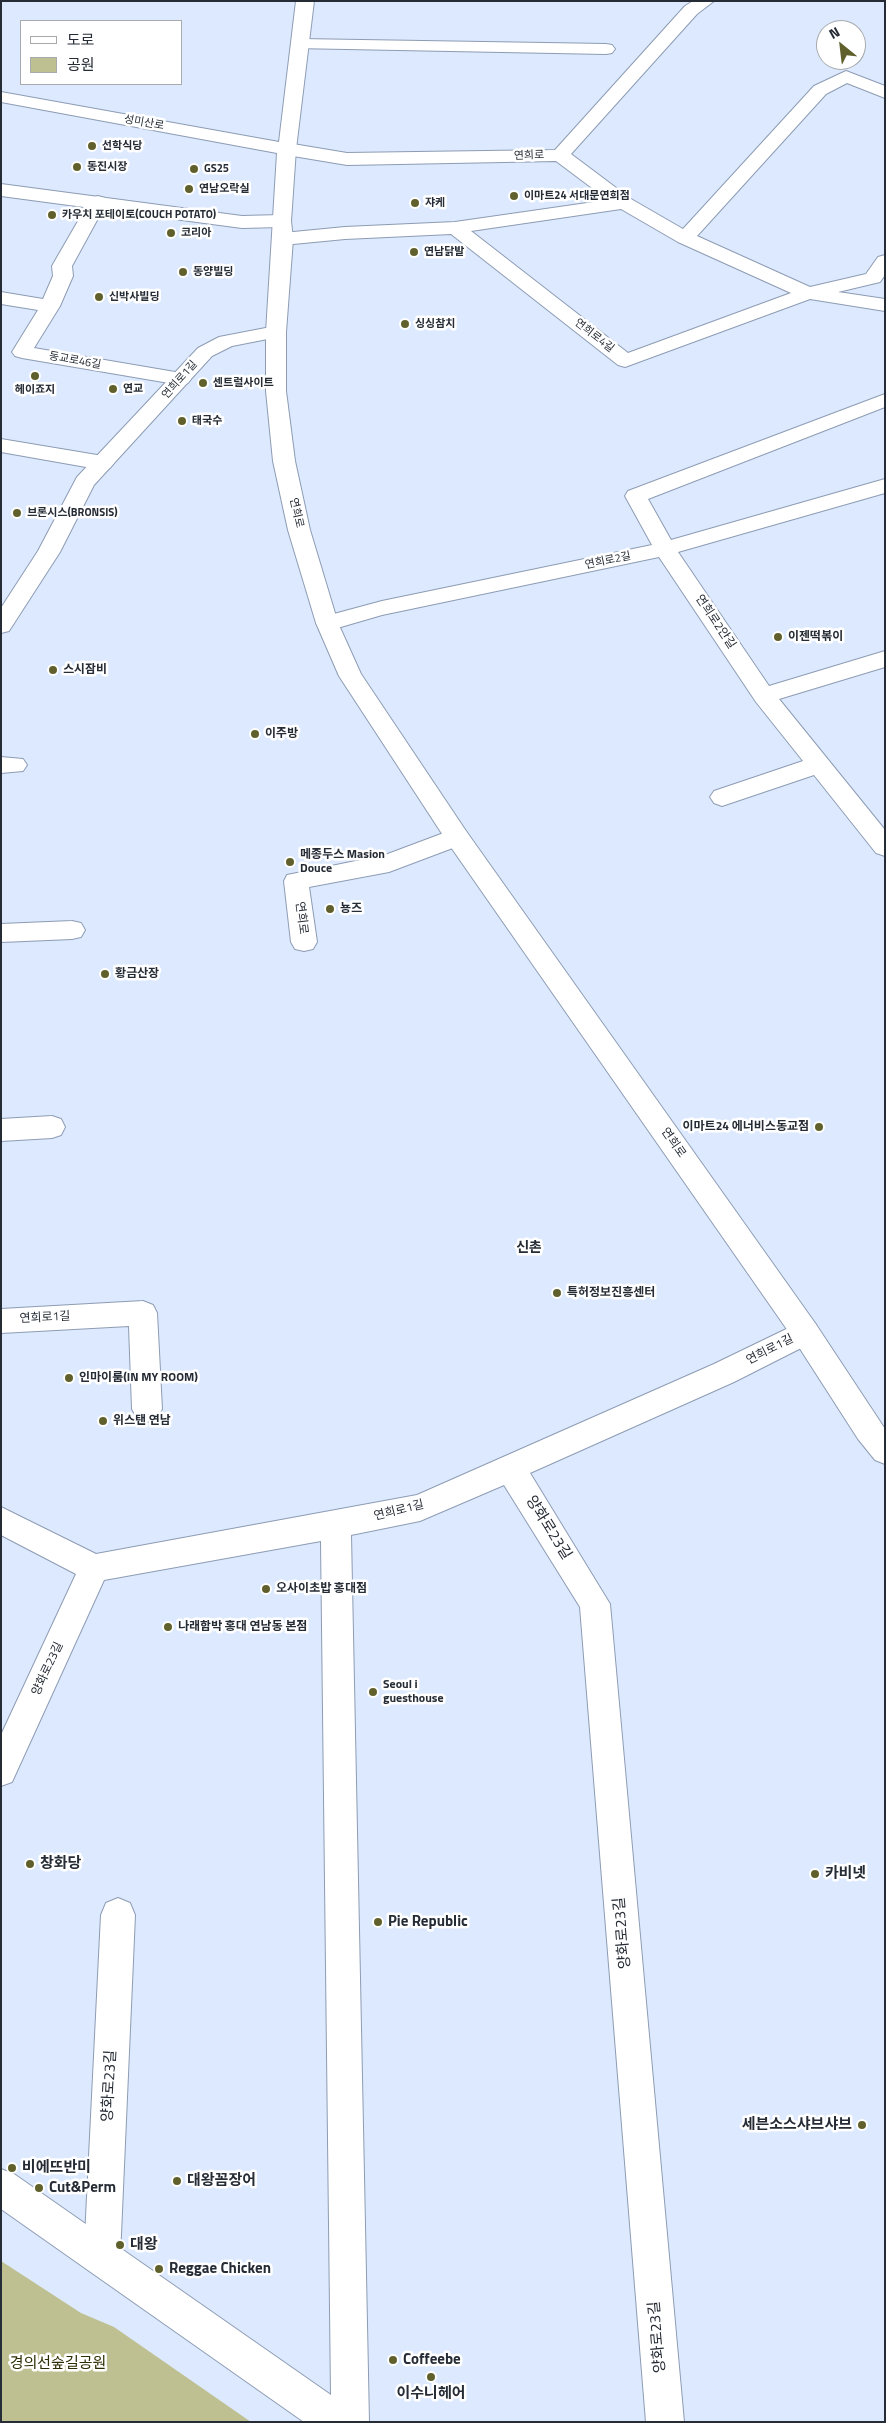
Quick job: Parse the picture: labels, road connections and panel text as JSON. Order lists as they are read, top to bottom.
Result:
{
  "streets": {
    "street": [
      "성미산로",
      "연희로",
      "연희로4길",
      "동교로46길",
      "연희로1길",
      "연희로2길",
      "연희로2안길",
      "양화로23길"
    ]
  },
  "crossings": [
    ["성미산로", "연희로"],
    ["연희로", "연희로4길"],
    ["연희로", "연희로1길"],
    ["연희로", "연희로2길"],
    ["동교로46길", "연희로1길"],
    ["연희로1길", "양화로23길"],
    ["연희로2길", "연희로2안길"]
  ],
  "districts": ["신촌"],
  "parks": ["경의선숲길공원"],
  "places": [
    "선학식당",
    "동진시장",
    "GS25",
    "연남오락실",
    "이마트24 서대문연희점",
    "쟈케",
    "카우치 포테이토(COUCH POTATO)",
    "코리아",
    "연남닭발",
    "동양빌딩",
    "신박사빌딩",
    "싱싱참치",
    "헤이죠지",
    "센트럴사이트",
    "연교",
    "태국수",
    "브론시스(BRONSIS)",
    "이젠떡볶이",
    "스시잠비",
    "이주방",
    "메종두스 Masion Douce",
    "뇽즈",
    "황금산장",
    "이마트24 에너비스동교점",
    "특허정보진흥센터",
    "인마이룸(IN MY ROOM)",
    "위스탠 연남",
    "오사이초밥 홍대점",
    "나래함박 홍대 연남동 본점",
    "Seoul i guesthouse",
    "창화당",
    "카비넷",
    "Pie Republic",
    "세븐소스샤브샤브",
    "비에뜨반미",
    "대왕꼼장어",
    "Cut&Perm",
    "대왕",
    "Reggae Chicken",
    "Coffeebe",
    "이수니헤어"
  ],
  "legend": ["도로", "공원"],
  "north": "top left"
}
